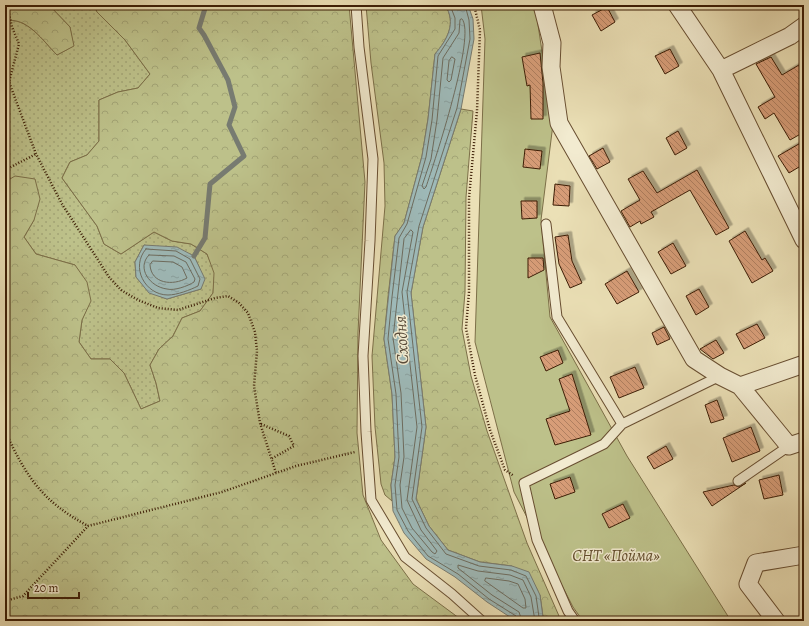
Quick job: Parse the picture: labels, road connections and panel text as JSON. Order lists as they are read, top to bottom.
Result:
{
  "water": ["Сходня"],
  "parks": ["СНТ «Пойма»"],
  "scale_bar": "20 m"
}
